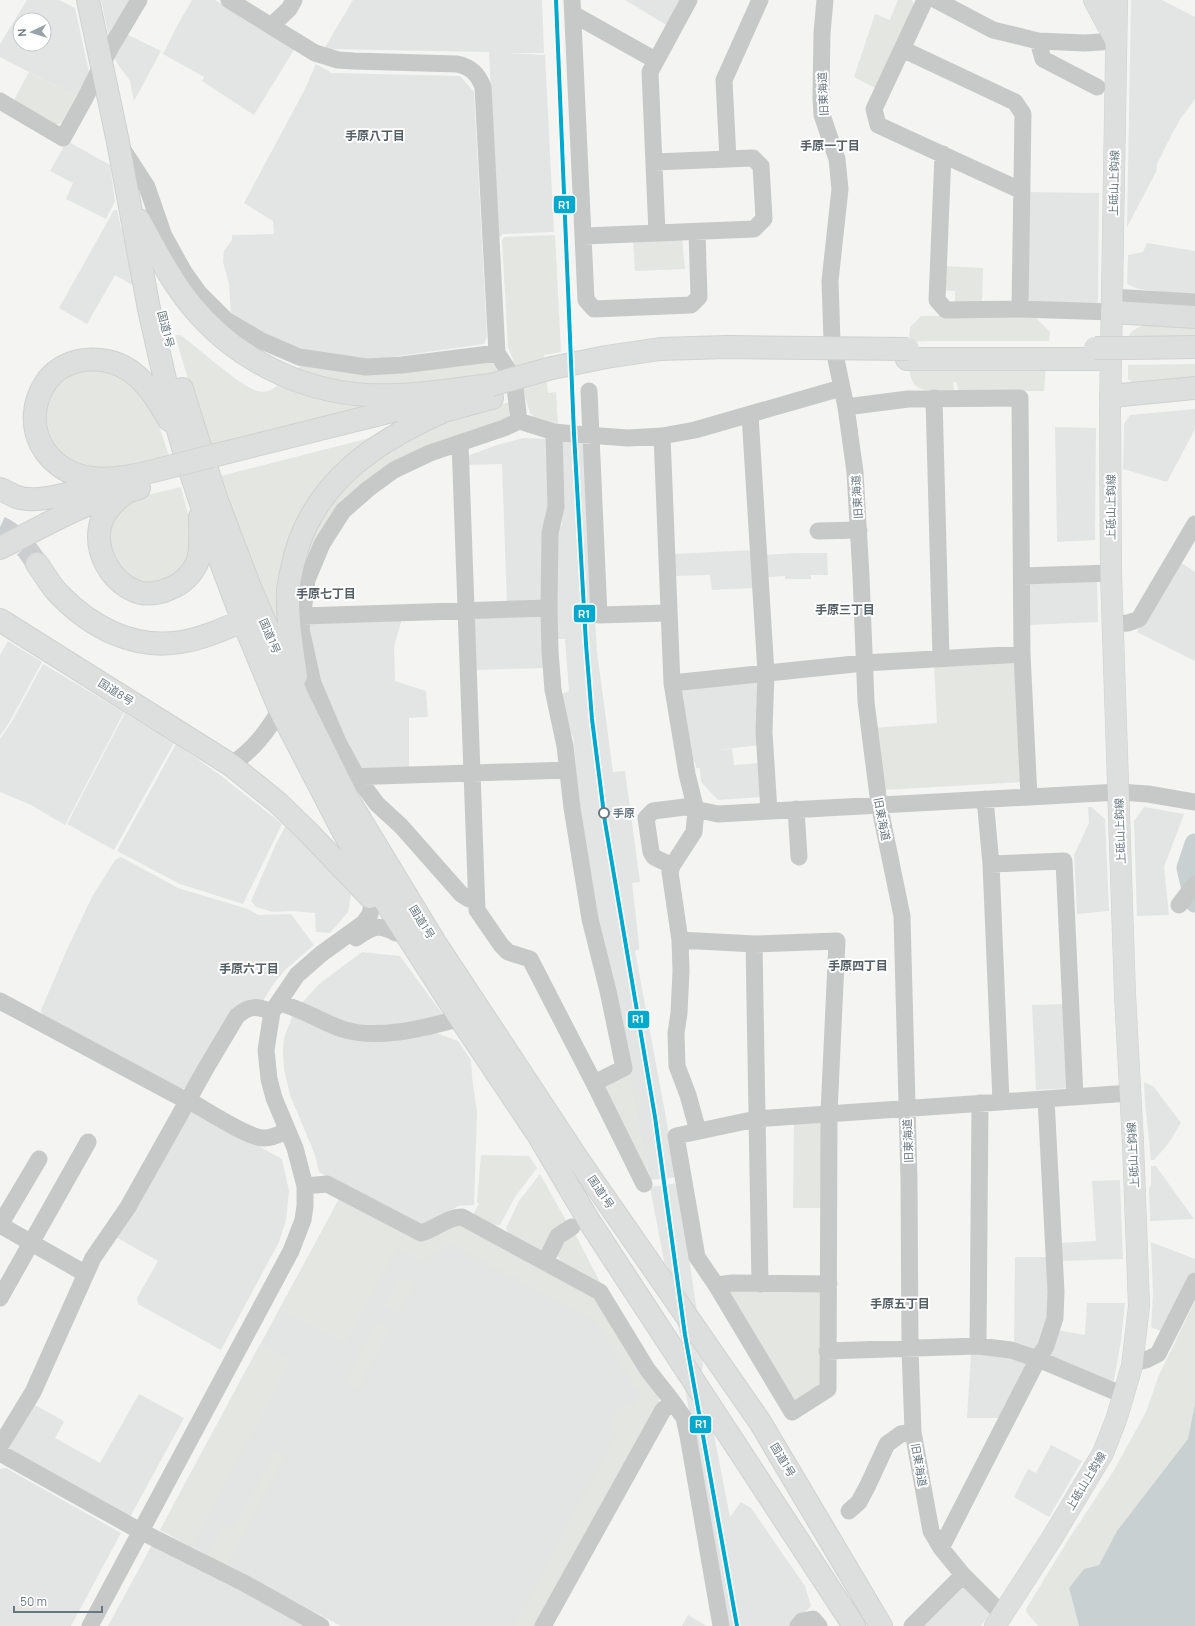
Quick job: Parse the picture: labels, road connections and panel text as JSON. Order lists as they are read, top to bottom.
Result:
{
  "streets": {
    "highway": ["国道1号", "国道8号"],
    "main road": ["上砥山上鈎線"],
    "street": ["旧東海道"]
  },
  "crossings": [
    ["旧東海道", "上砥山上鈎線"],
    ["国道1号", "国道8号"]
  ],
  "districts": [
    "手原八丁目",
    "手原一丁目",
    "手原七丁目",
    "手原三丁目",
    "手原四丁目",
    "手原六丁目",
    "手原五丁目"
  ],
  "places": ["手原"],
  "lines": ["transit line R1"],
  "scale_bar": "50 m",
  "north": "left"
}
